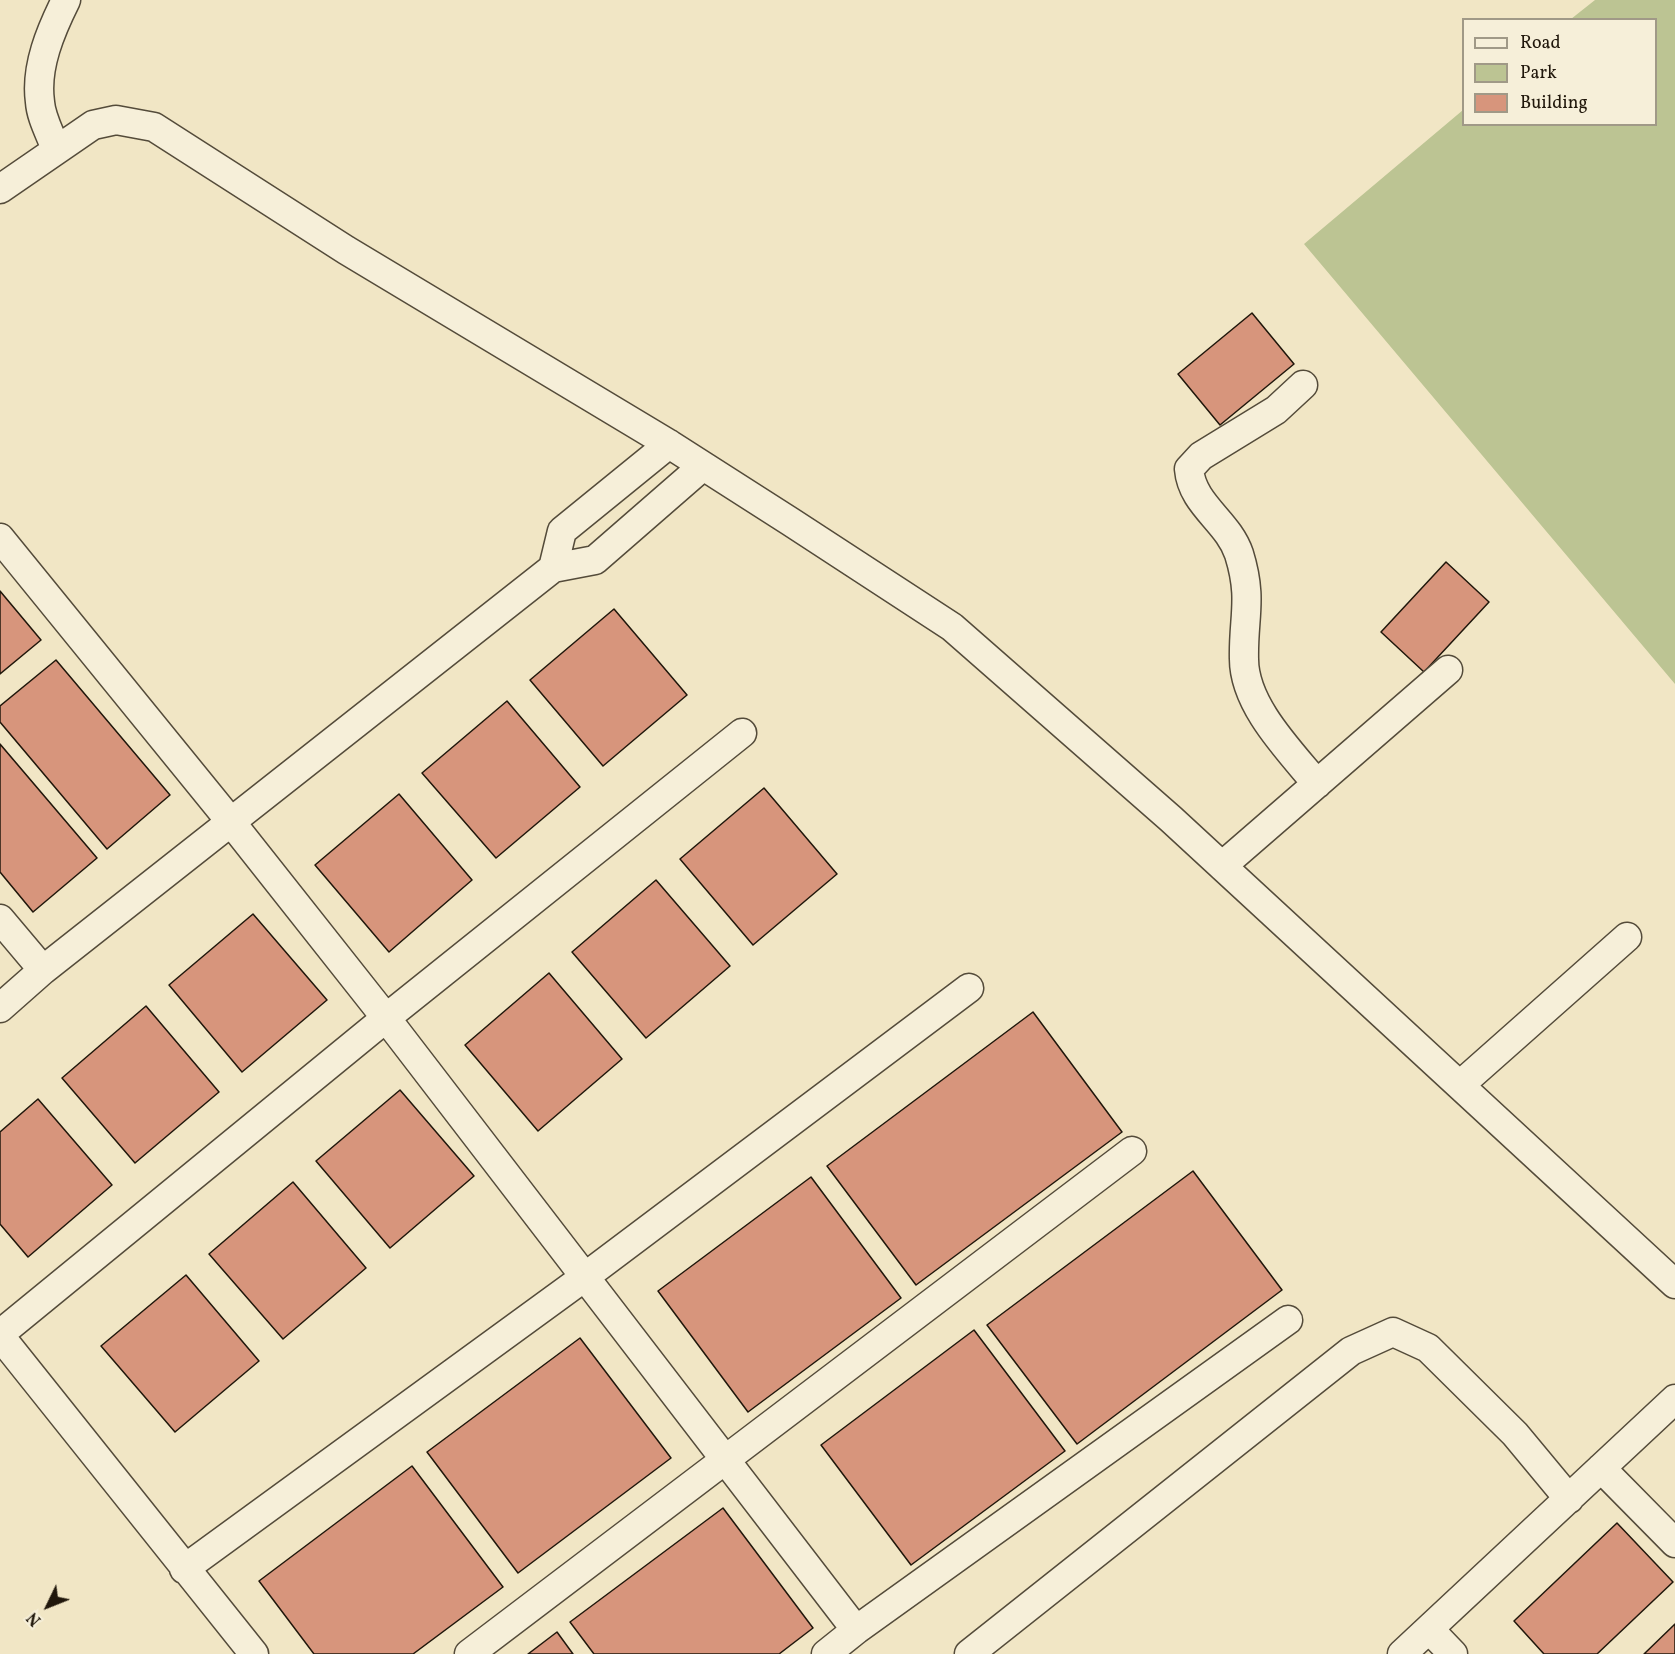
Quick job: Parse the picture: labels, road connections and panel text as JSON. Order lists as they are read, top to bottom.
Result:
{
  "legend": ["Road", "Park", "Building"],
  "north": "bottom left"
}
